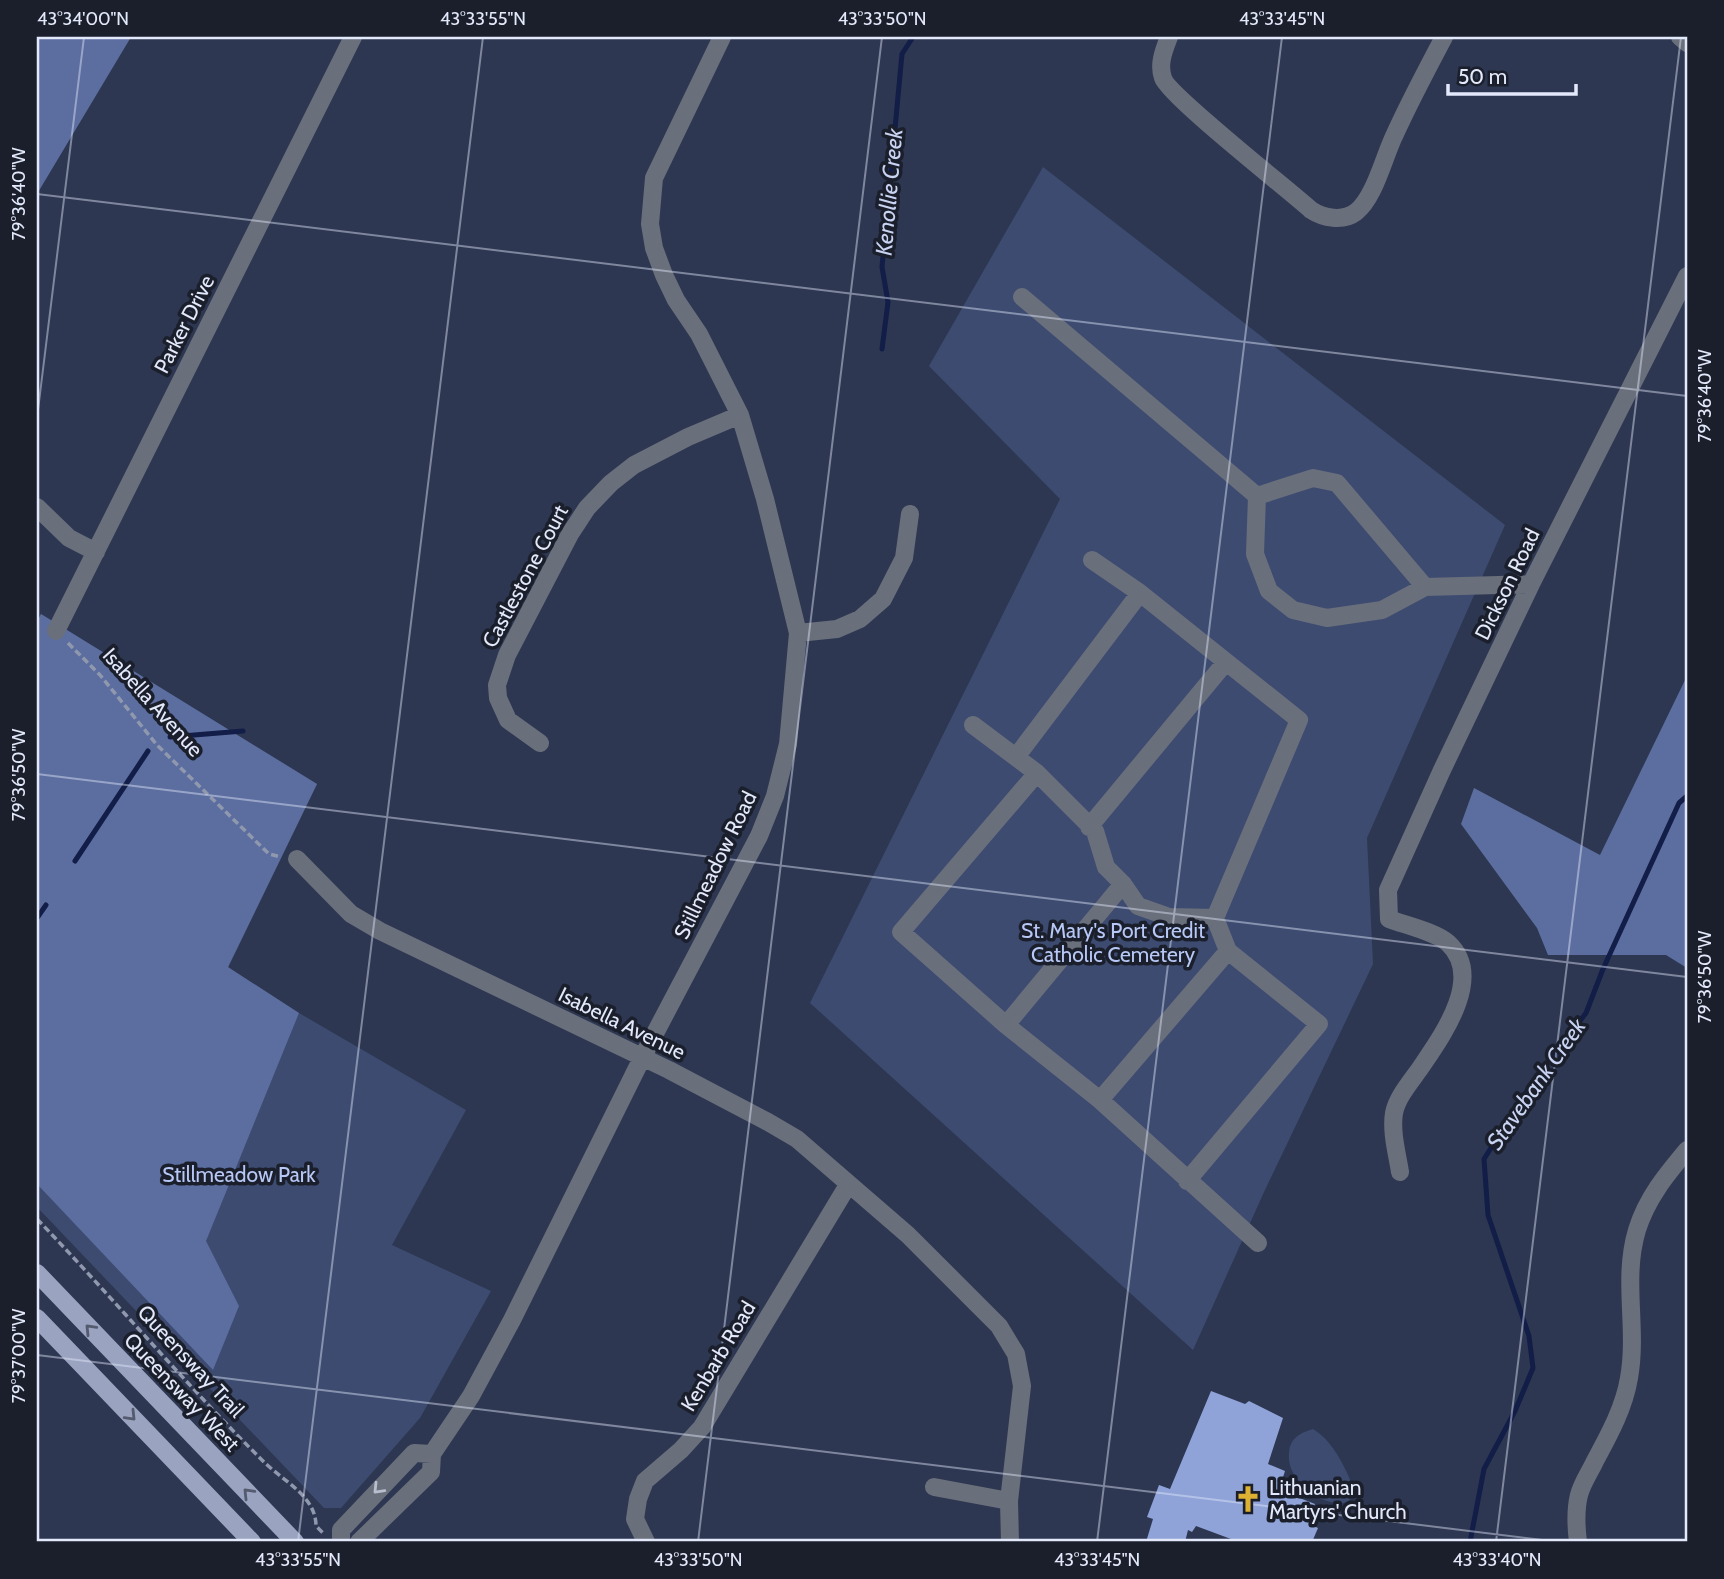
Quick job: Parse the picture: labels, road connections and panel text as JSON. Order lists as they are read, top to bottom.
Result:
{
  "streets": {
    "main road": ["Queensway West"],
    "street": [
      "Parker Drive",
      "Castlestone Court",
      "Dickson Road",
      "Isabella Avenue",
      "Stillmeadow Road",
      "Kenbarb Road"
    ],
    "path": ["Queensway Trail"]
  },
  "crossings": [
    ["Parker Drive", "Isabella Avenue"],
    ["Castlestone Court", "Stillmeadow Road"],
    ["Isabella Avenue", "Stillmeadow Road"],
    ["Isabella Avenue", "Kenbarb Road"]
  ],
  "water": ["Kenollie Creek", "Stavebank Creek"],
  "parks": ["St. Mary's Port Credit Catholic Cemetery", "Stillmeadow Park"],
  "places": {
    "church": ["Lithuanian Martyrs' Church"]
  },
  "scale_bar": "50 m",
  "coordinates": [
    "43°34'00\"N",
    "43°33'55\"N",
    "43°33'50\"N",
    "43°33'45\"N",
    "79°36'40\"W",
    "79°36'50\"W",
    "79°37'00\"W",
    "43°33'40\"N"
  ]
}
